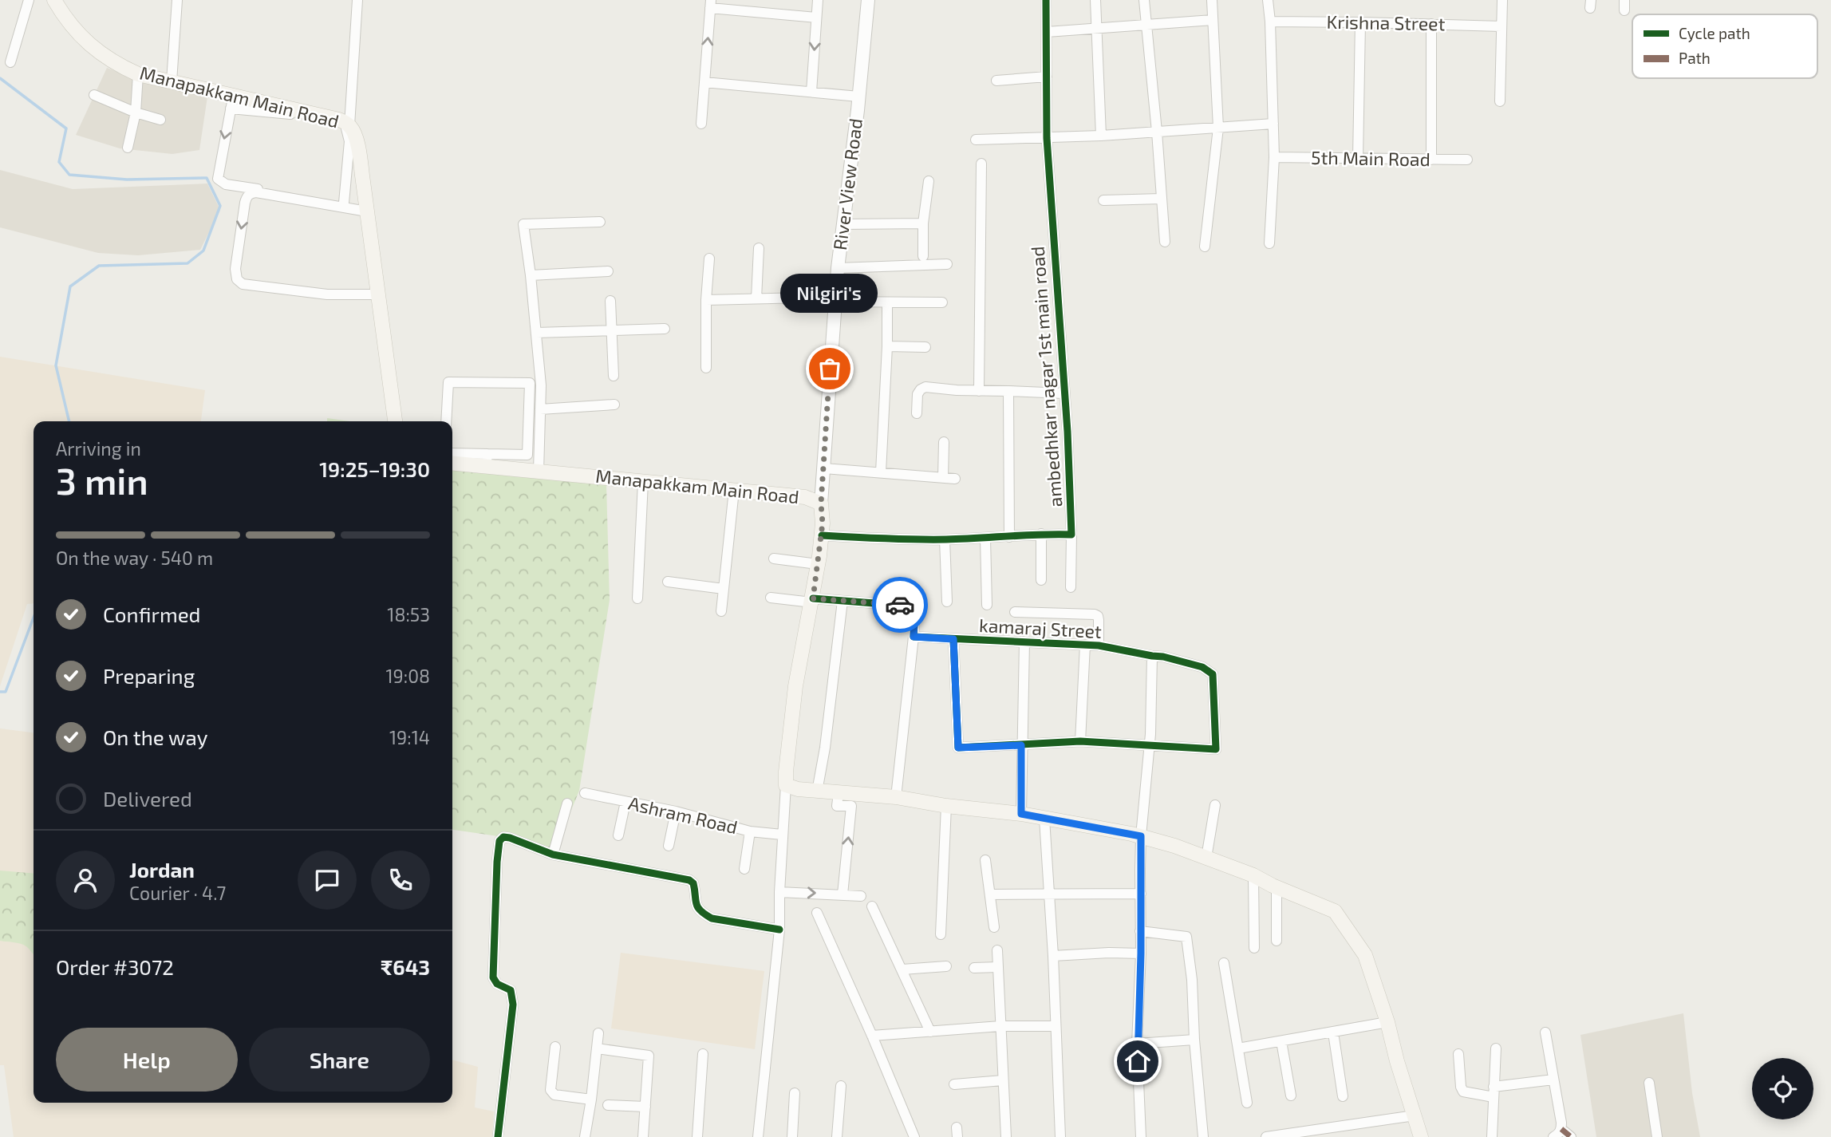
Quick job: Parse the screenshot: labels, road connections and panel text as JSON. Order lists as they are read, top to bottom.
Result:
{
  "streets": {
    "main road": ["Manapakkam Main Road"],
    "street": [
      "Krishna Street",
      "5th Main Road",
      "River View Road",
      "ambedhkar nagar 1st main road",
      "kamaraj Street",
      "Ashram Road"
    ]
  },
  "crossings": [
    ["Manapakkam Main Road", "River View Road"],
    ["Manapakkam Main Road", "ambedhkar nagar 1st main road"]
  ],
  "places": ["Nilgiri's"],
  "legend": ["Cycle path", "Path"],
  "page": {
    "bubble": "Nilgiri's",
    "heading": ["3 min", "Arriving in", "19:25–19:30"],
    "panel": [
      "Jordan",
      "Courier · 4.7",
      "Order #3072",
      "₹643"
    ],
    "bar": "On the way · 540 m",
    "list": [
      ["Confirmed", "18:53"],
      ["Preparing", "19:08"],
      ["On the way", "19:14"],
      "Delivered"
    ],
    "buttons": ["Help", "Share"]
  }
}
